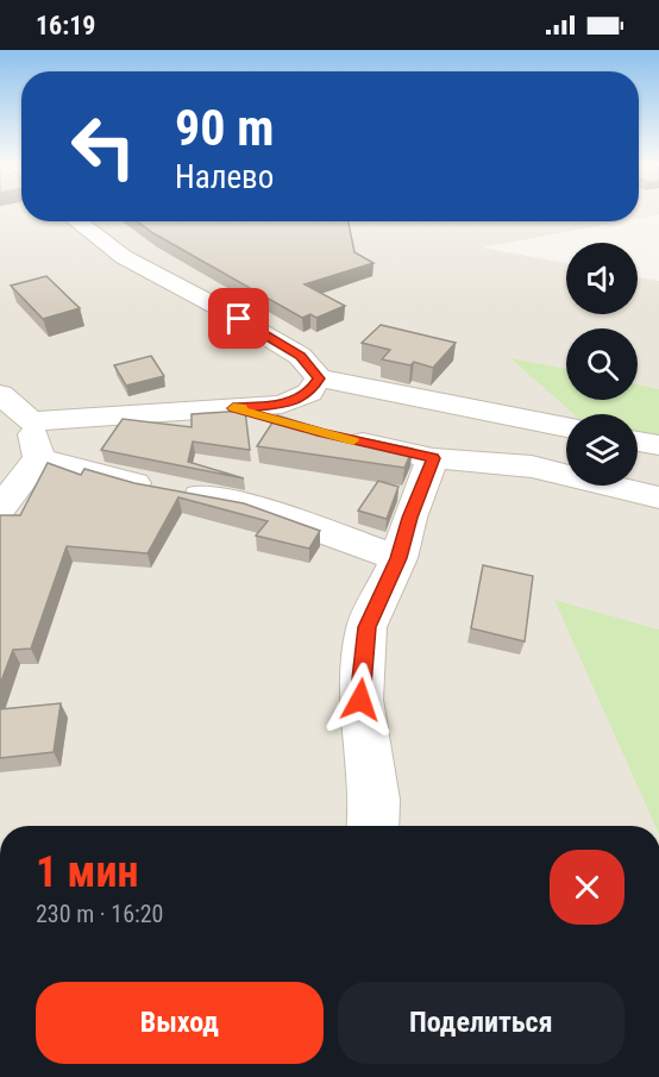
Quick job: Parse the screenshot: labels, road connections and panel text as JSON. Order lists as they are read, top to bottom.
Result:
{
  "page": {
    "status": "16:19",
    "turn": ["90 m", "Налево"],
    "heading": ["1 мин", "230 m · 16:20"],
    "buttons": ["Выход", "Поделиться"]
  }
}
